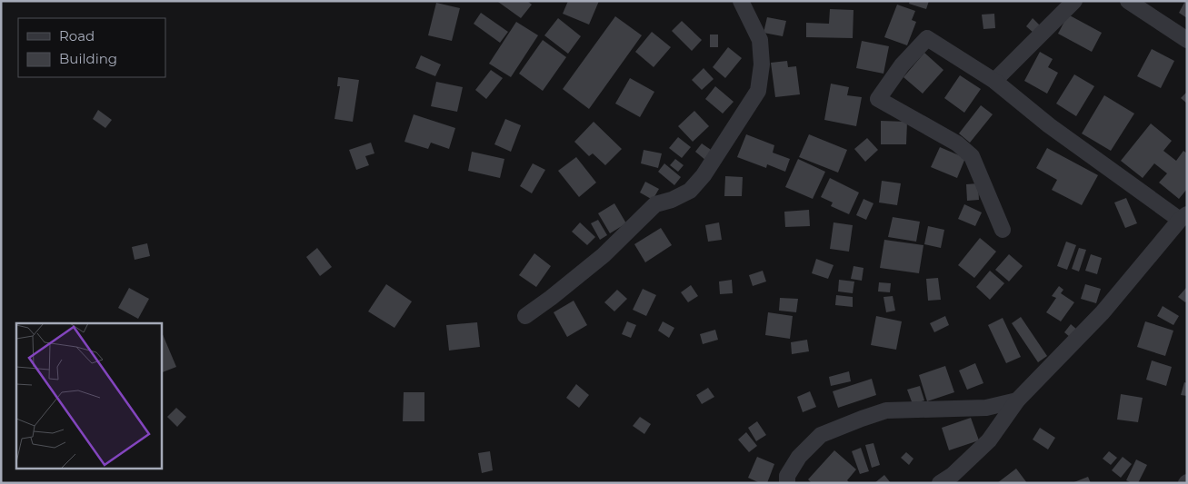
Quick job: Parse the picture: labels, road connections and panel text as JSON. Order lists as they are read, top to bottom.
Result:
{
  "legend": ["Road", "Building"]
}
